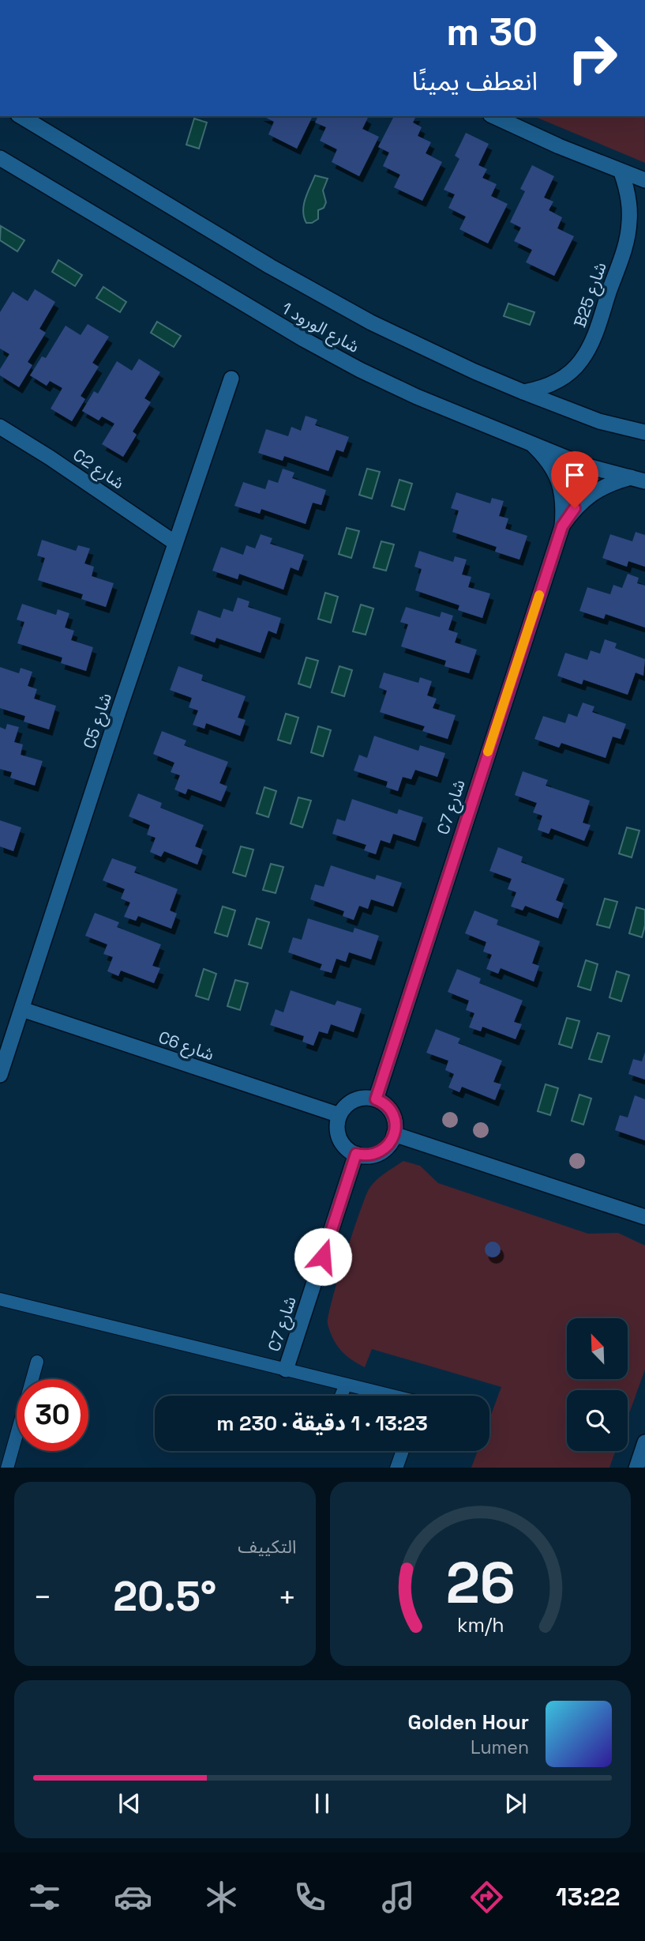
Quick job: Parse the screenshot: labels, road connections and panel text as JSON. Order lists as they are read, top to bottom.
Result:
{
  "streets": {
    "street": [
      "B25 شارع",
      "شارع الورود 1",
      "C2 شارع",
      "C5 شارع",
      "C7 شارع",
      "C6 شارع"
    ]
  },
  "crossings": [
    ["B25 شارع", "شارع الورود 1"],
    ["شارع الورود 1", "C7 شارع"],
    ["C2 شارع", "C5 شارع"],
    ["C5 شارع", "C6 شارع"],
    ["C7 شارع", "C6 شارع"]
  ],
  "north": "top left",
  "page": {
    "turn": ["30 m", "انعطف يمينًا"],
    "limit": "30",
    "trip": "13:23 · 1 دقيقة · 230 m",
    "tile": "التكييف",
    "heat": ["−", "20.5°", "+"],
    "song": ["Golden Hour", "Lumen"],
    "tabs": "13:22",
    "gauge": ["26", "km/h"]
  }
}
